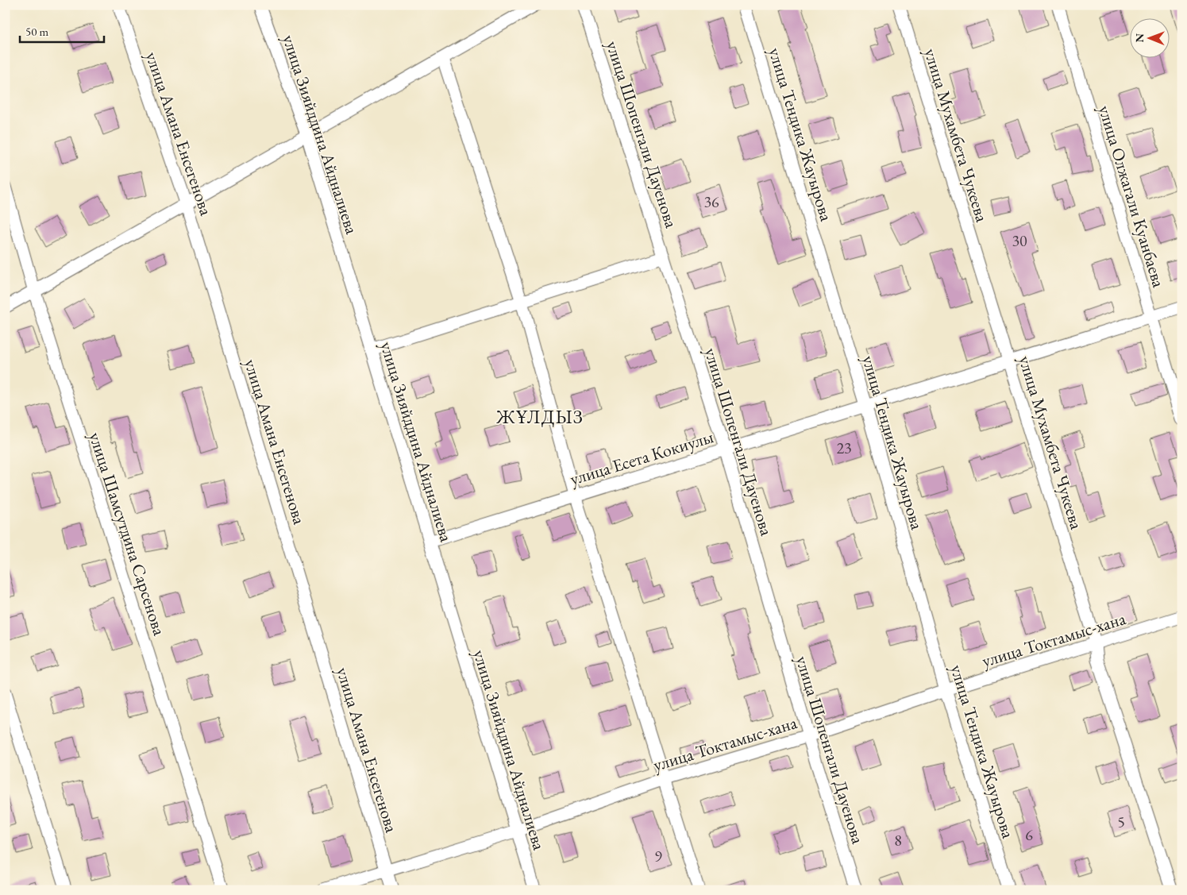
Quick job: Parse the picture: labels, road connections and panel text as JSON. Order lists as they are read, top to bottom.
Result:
{
  "streets": {
    "street": [
      "улица Амана Енсегенова",
      "улица Зияйддина Айдналиева",
      "улица Шопенгали Дауенова",
      "улица Тендика Жауырова",
      "улица Мухамбета Чукеева",
      "улица Олжагали Куанбаева",
      "улица Есета Кокиулы",
      "улица Шамсутдина Сарсенова",
      "улица Токтамыс-хана"
    ]
  },
  "crossings": [
    ["улица Амана Енсегенова", "улица Токтамыс-хана"],
    ["улица Зияйддина Айдналиева", "улица Есета Кокиулы"],
    ["улица Зияйддина Айдналиева", "улица Токтамыс-хана"],
    ["улица Шопенгали Дауенова", "улица Есета Кокиулы"],
    ["улица Шопенгали Дауенова", "улица Токтамыс-хана"],
    ["улица Тендика Жауырова", "улица Есета Кокиулы"],
    ["улица Тендика Жауырова", "улица Токтамыс-хана"],
    ["улица Мухамбета Чукеева", "улица Есета Кокиулы"],
    ["улица Мухамбета Чукеева", "улица Токтамыс-хана"],
    ["улица Олжагали Куанбаева", "улица Есета Кокиулы"]
  ],
  "districts": ["ЖҰЛДЫЗ"],
  "house_numbers": [
    "36",
    "30",
    "23",
    "5",
    "6",
    "8",
    "9"
  ],
  "scale_bar": "50 m",
  "north": "left"
}
